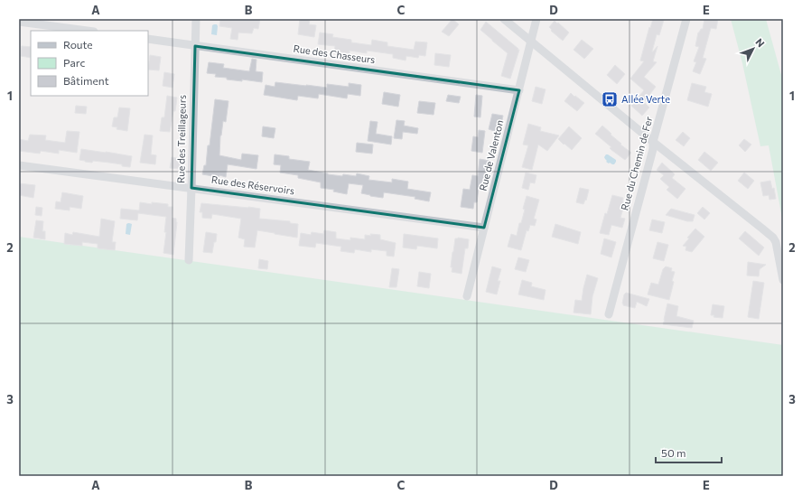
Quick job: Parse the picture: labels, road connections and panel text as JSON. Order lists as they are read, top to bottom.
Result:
{
  "streets": {
    "street": [
      "Rue des Chasseurs",
      "Rue des Treillageurs",
      "Rue de Valenton",
      "Rue du Chemin de Fer",
      "Rue des Réservoirs"
    ]
  },
  "crossings": [
    ["Rue des Chasseurs", "Rue des Treillageurs"],
    ["Rue des Chasseurs", "Rue de Valenton"],
    ["Rue des Treillageurs", "Rue des Réservoirs"],
    ["Rue de Valenton", "Rue des Réservoirs"]
  ],
  "places": {
    "bus stop": ["Allée Verte"]
  },
  "legend": ["Route", "Parc", "Bâtiment"],
  "scale_bar": "50 m",
  "north": "top right",
  "grid": {
    "columns": [
      "A",
      "B",
      "C",
      "D",
      "E"
    ],
    "rows": ["1", "2", "3"]
  }
}
